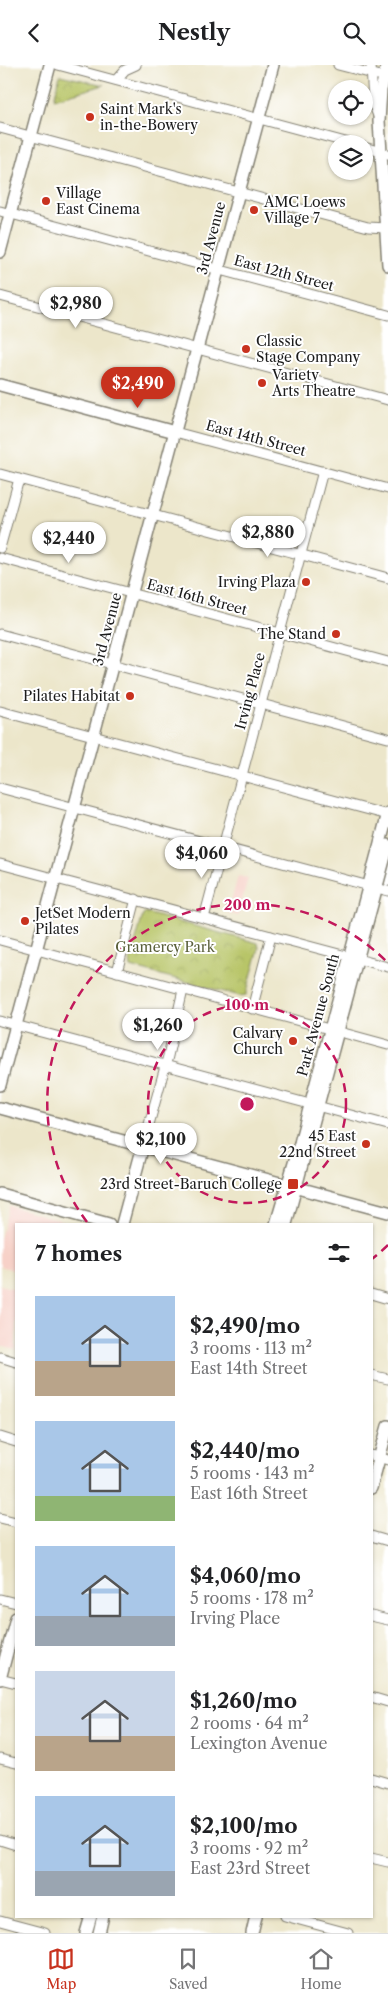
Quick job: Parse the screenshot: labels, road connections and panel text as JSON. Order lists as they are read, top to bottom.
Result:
{
  "streets": {
    "main road": ["3rd Avenue", "East 14th Street", "Park Avenue South"],
    "street": ["East 12th Street", "East 16th Street", "Irving Place"]
  },
  "crossings": [
    ["3rd Avenue", "East 12th Street"],
    ["3rd Avenue", "East 14th Street"],
    ["3rd Avenue", "East 16th Street"],
    ["East 14th Street", "Irving Place"],
    ["East 16th Street", "Irving Place"]
  ],
  "parks": ["Gramercy Park"],
  "places": {
    "other": [
      "Saint Mark's in-the-Bowery",
      "Village East Cinema",
      "AMC Loews Village 7",
      "Classic Stage Company",
      "Variety Arts Theatre",
      "Irving Plaza",
      "The Stand",
      "Pilates Habitat",
      "JetSet Modern Pilates",
      "Calvary Church",
      "45 East 22nd Street"
    ],
    "transit": ["23rd Street-Baruch College"]
  },
  "page": {
    "header": "Nestly",
    "price": [
      "$2,980",
      "$2,490",
      "$2,880",
      "$2,440",
      "$4,060",
      "$1,260",
      "$2,100"
    ],
    "heading": "7 homes",
    "list": [
      {
        "name": "$2,490/mo",
        "note": "3 rooms · 113 m² · East 14th Street"
      },
      {
        "name": "$2,440/mo",
        "note": "5 rooms · 143 m² · East 16th Street"
      },
      {
        "name": "$4,060/mo",
        "note": "5 rooms · 178 m² · Irving Place"
      },
      {
        "name": "$1,260/mo",
        "note": "2 rooms · 64 m² · Lexington Avenue"
      },
      {
        "name": "$2,100/mo",
        "note": "3 rooms · 92 m² · East 23rd Street"
      }
    ],
    "tabs": ["Map", "Saved", "Home"]
  },
  "rings": ["200 m", "100 m"]
}
